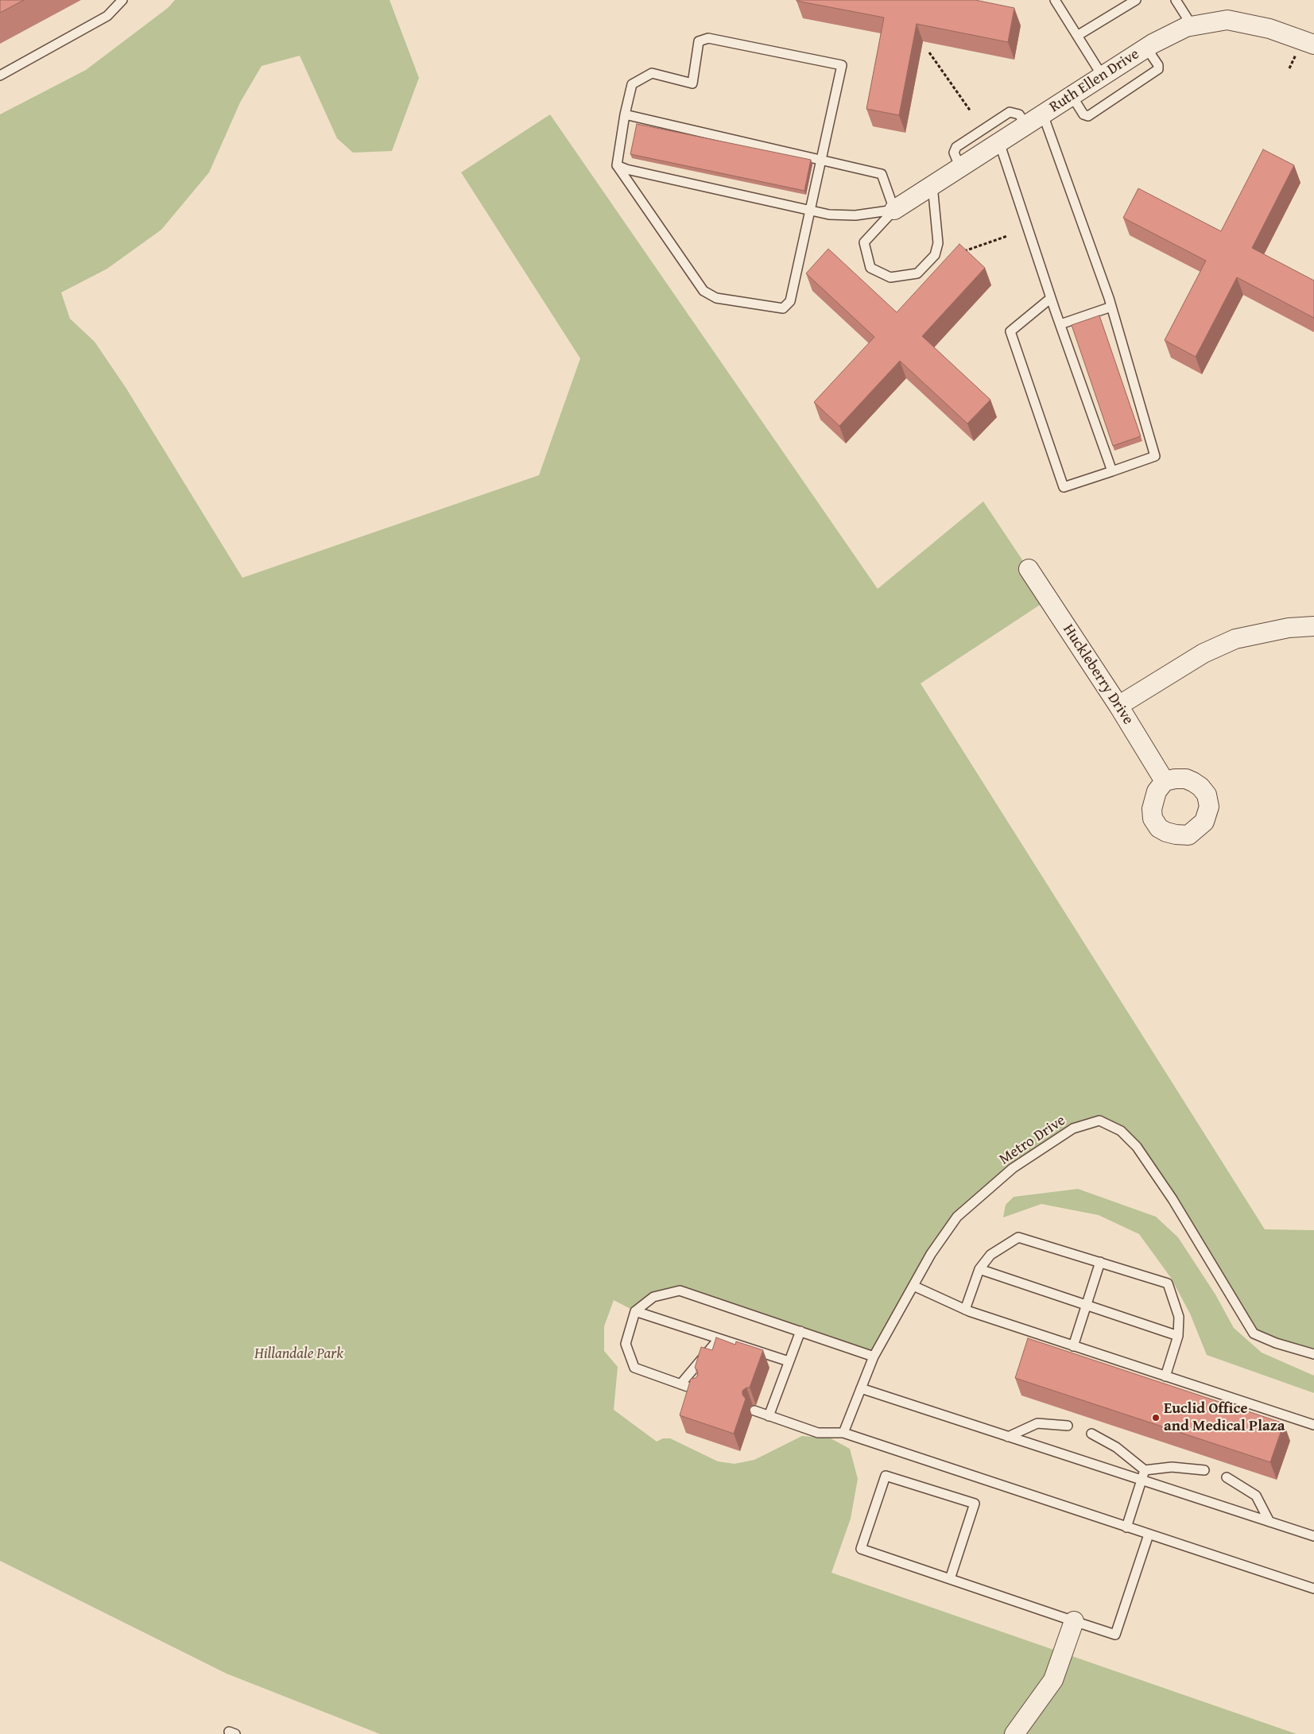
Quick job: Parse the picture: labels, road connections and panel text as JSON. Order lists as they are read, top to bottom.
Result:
{
  "streets": {
    "street": ["Ruth Ellen Drive", "Huckleberry Drive"],
    "lane": ["Metro Drive"]
  },
  "parks": ["Hillandale Park"],
  "places": ["Euclid Office and Medical Plaza"]
}
